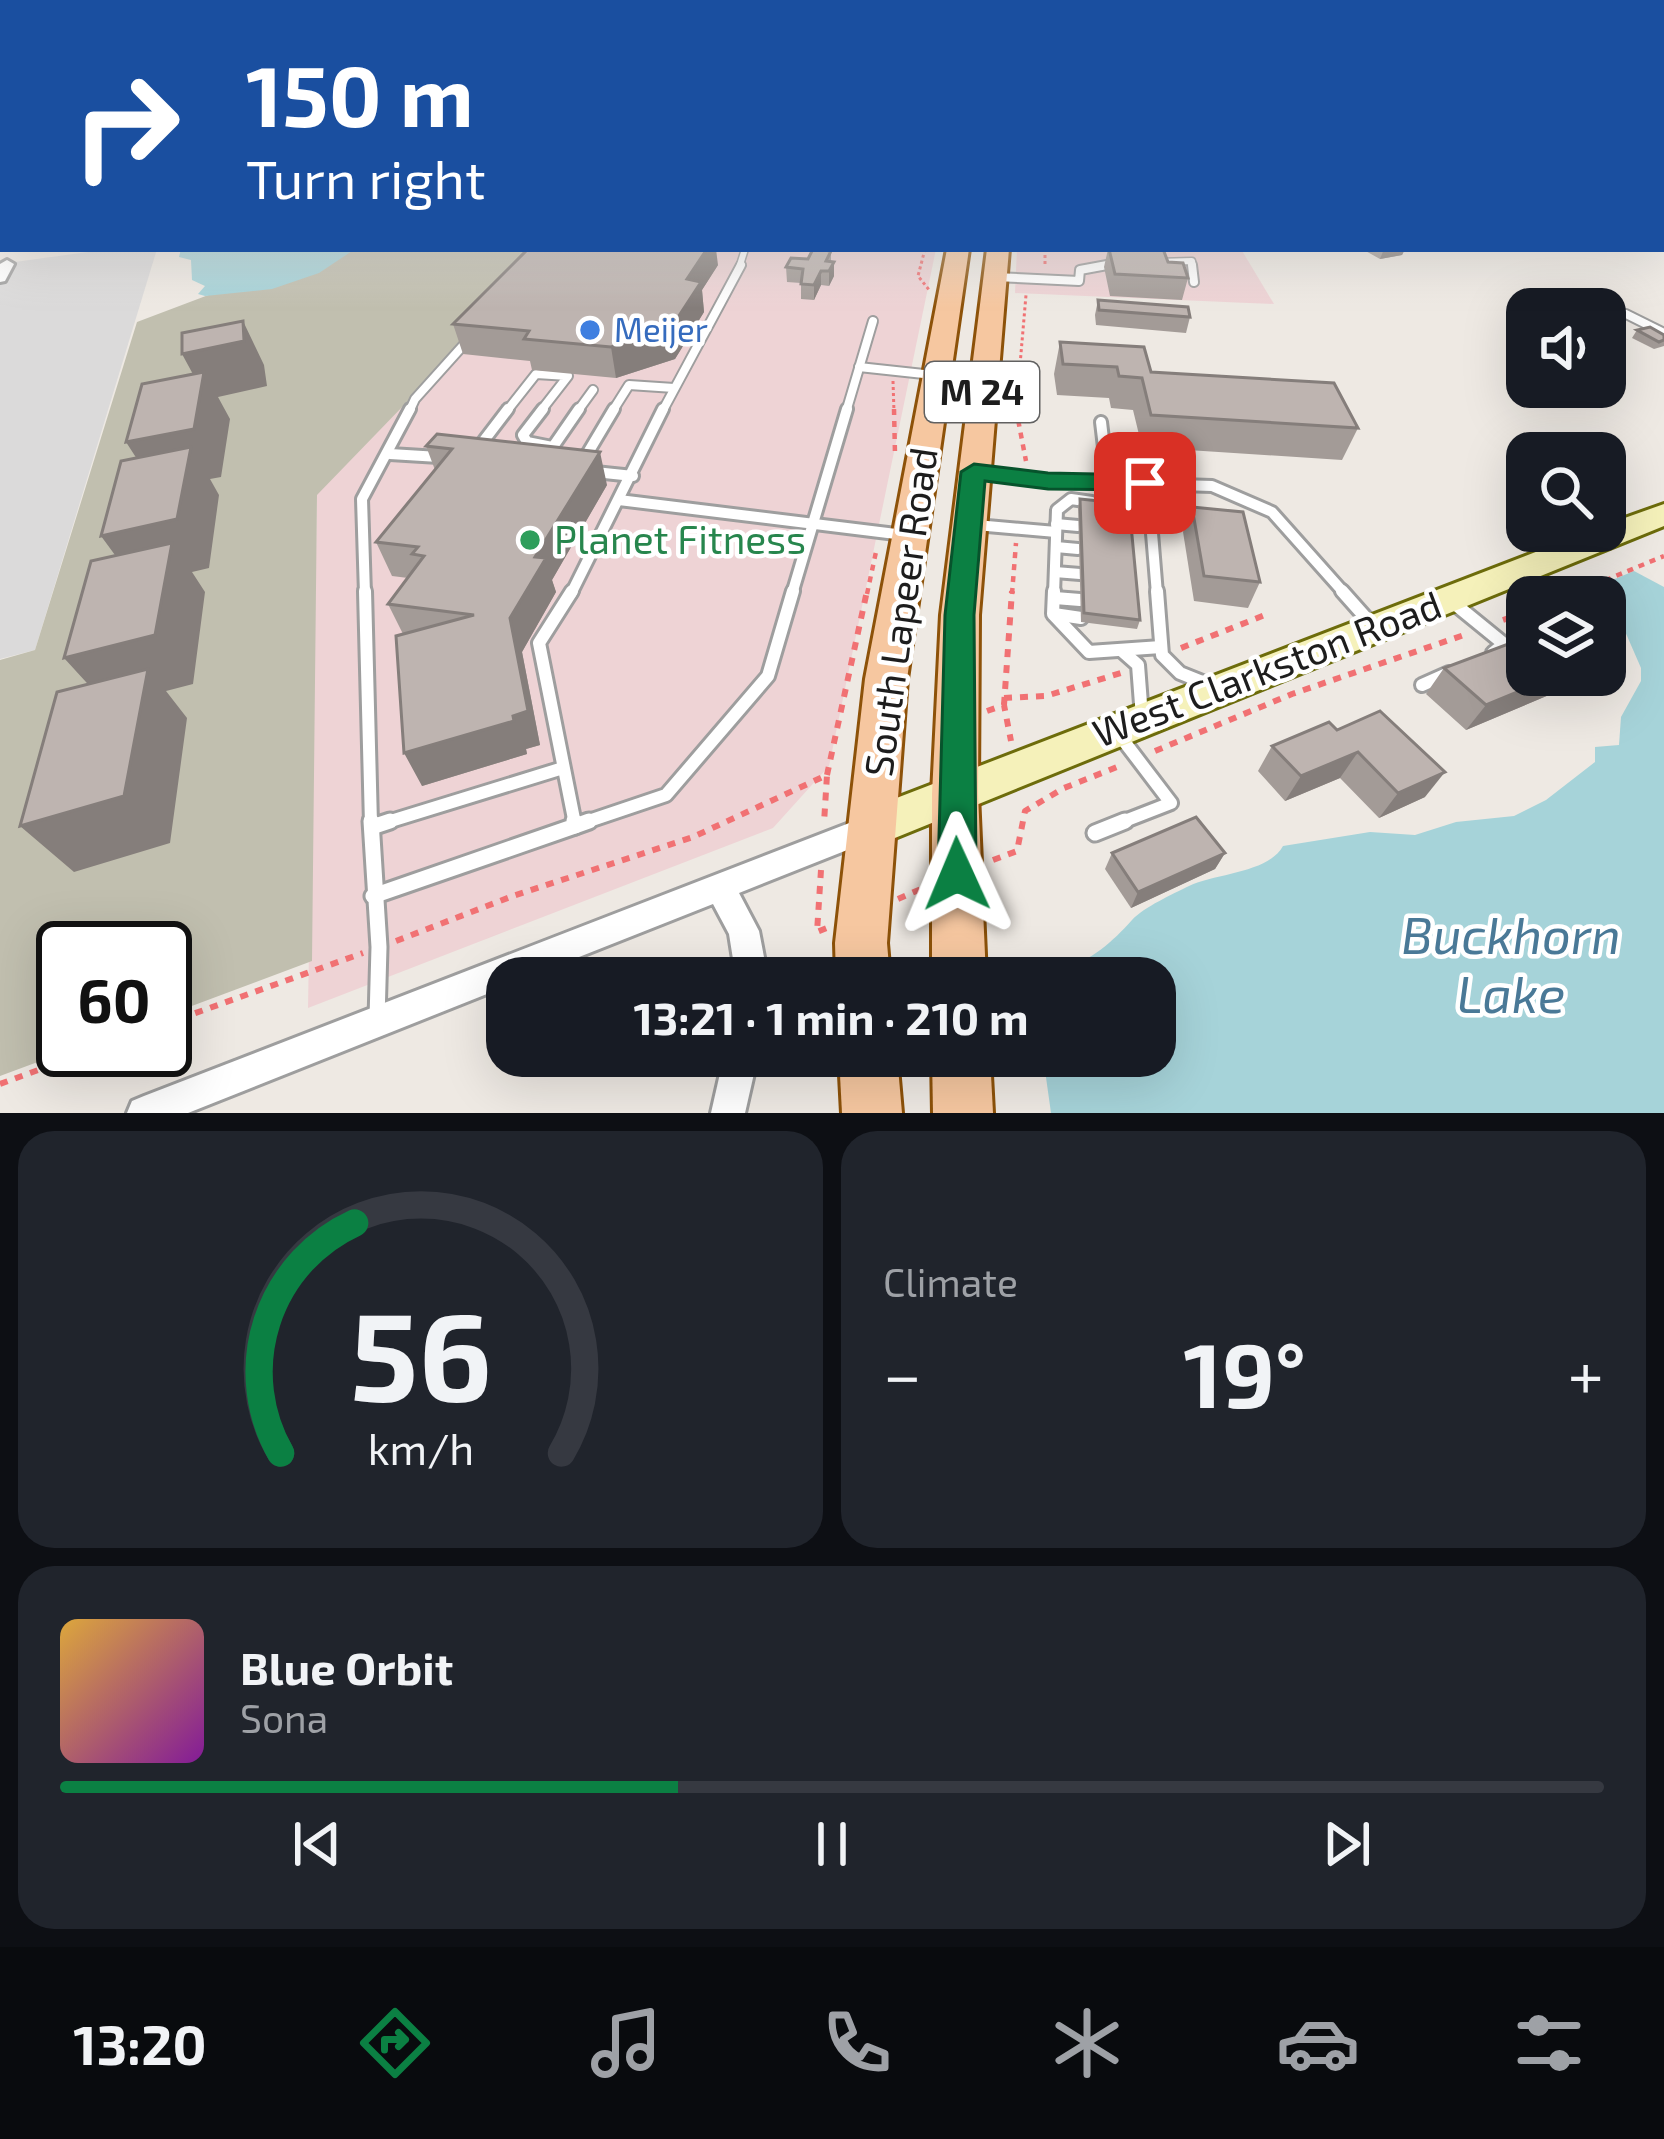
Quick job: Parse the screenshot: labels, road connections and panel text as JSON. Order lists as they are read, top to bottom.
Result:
{
  "streets": {
    "main road": ["M 24", "South Lapeer Road", "West Clarkston Road"]
  },
  "crossings": [
    ["South Lapeer Road", "West Clarkston Road"]
  ],
  "water": ["Buckhorn Lake"],
  "places": ["Meijer", "Planet Fitness"],
  "page": {
    "turn": ["150 m", "Turn right"],
    "limit": "60",
    "trip": "13:21 · 1 min · 210 m",
    "tile": "Climate",
    "heat": ["−", "19°", "+"],
    "song": ["Blue Orbit", "Sona"],
    "tabs": "13:20",
    "gauge": ["56", "km/h"]
  }
}
